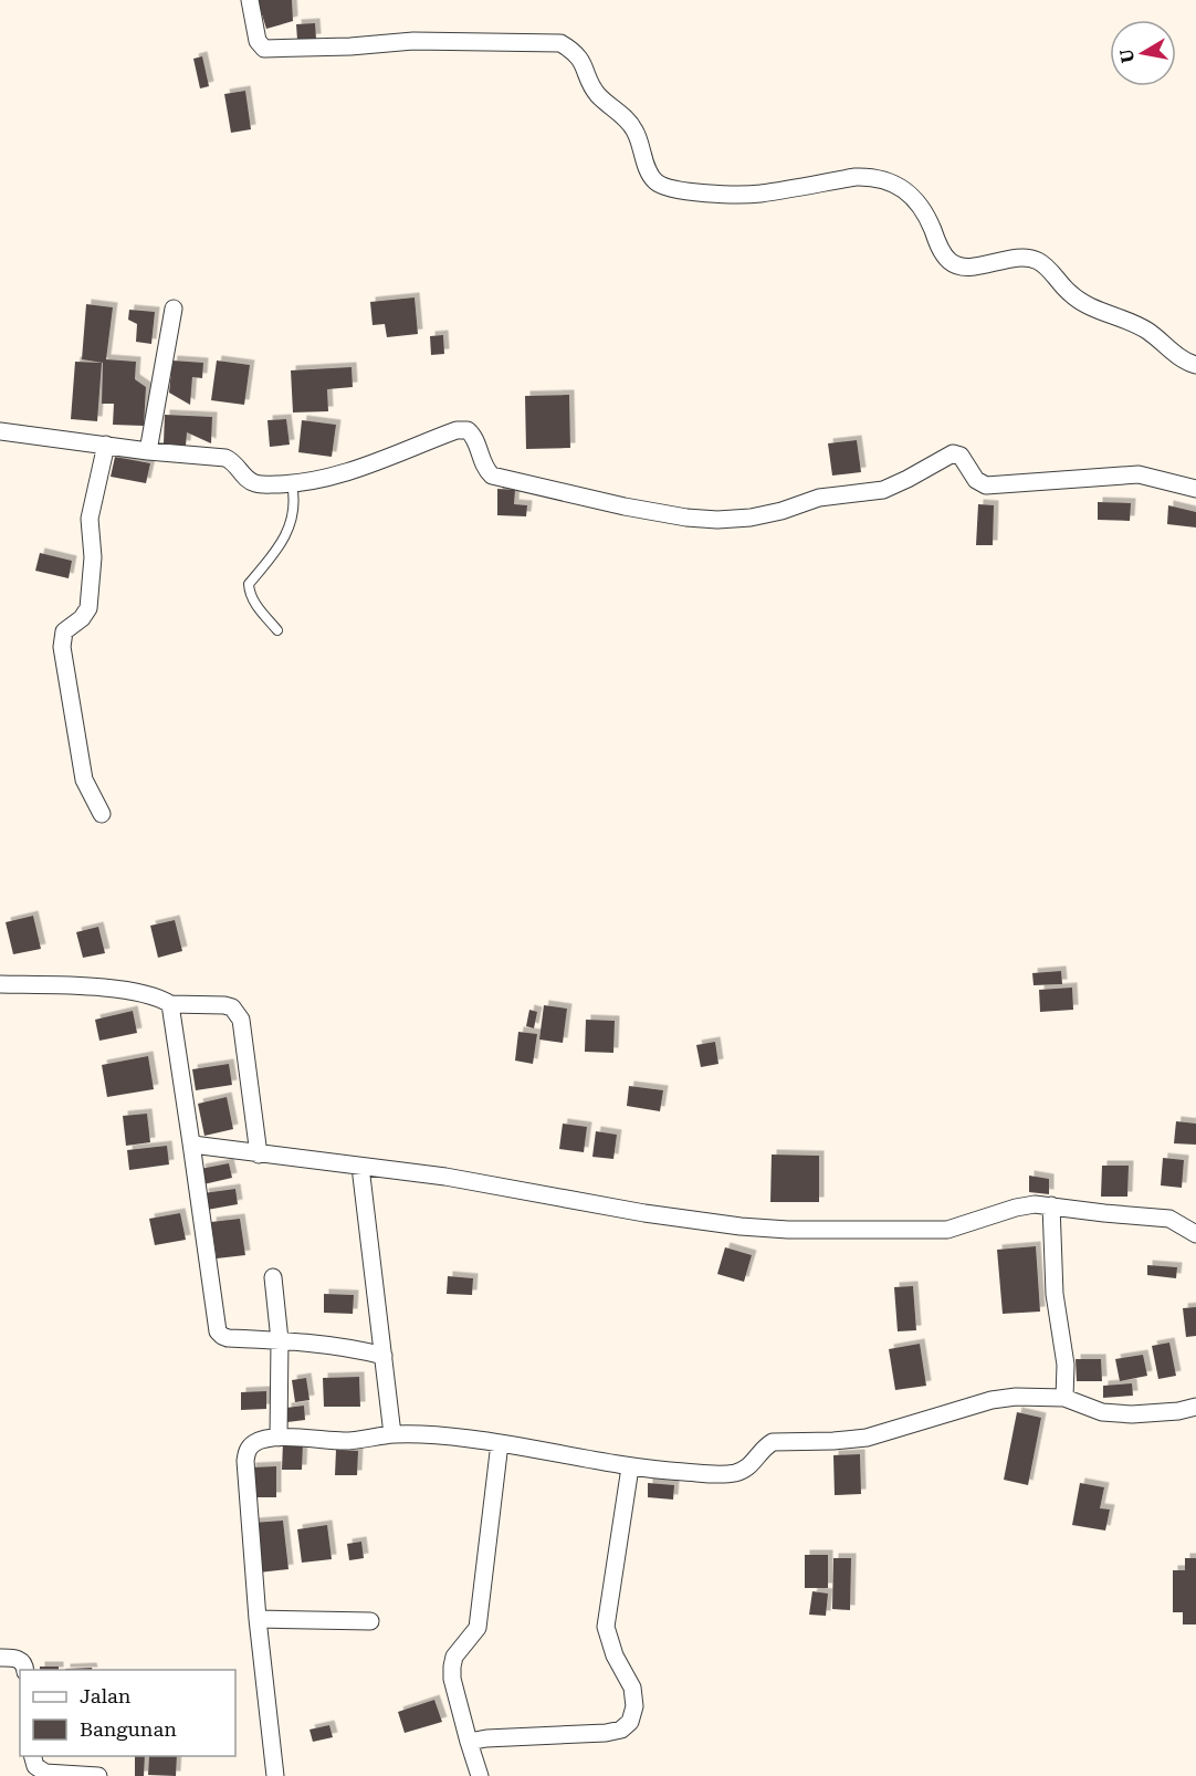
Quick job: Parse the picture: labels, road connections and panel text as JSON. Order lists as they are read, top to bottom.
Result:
{
  "legend": ["Jalan", "Bangunan"],
  "north": "left"
}
